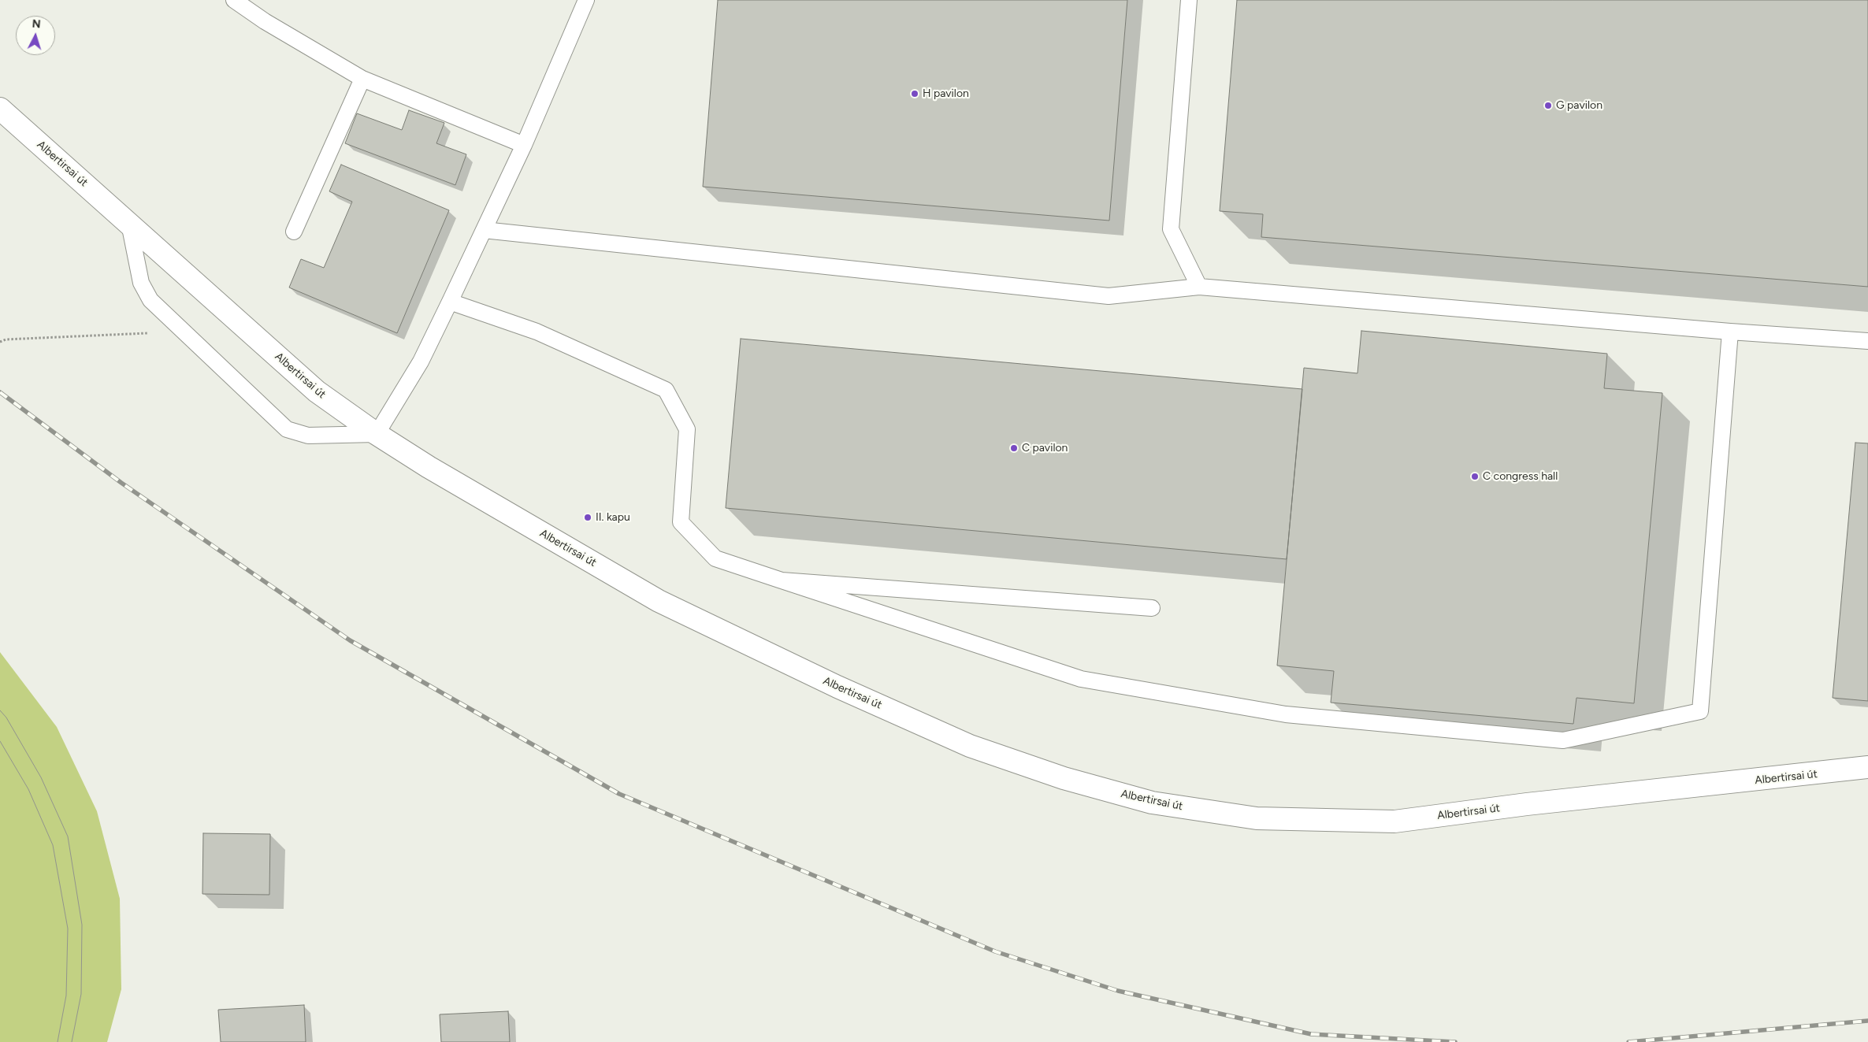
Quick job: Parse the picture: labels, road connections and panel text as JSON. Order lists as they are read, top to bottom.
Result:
{
  "streets": {
    "street": ["Albertirsai út"]
  },
  "places": [
    "H pavilon",
    "G pavilon",
    "C pavilon",
    "C congress hall",
    "II. kapu"
  ],
  "north": "top"
}
